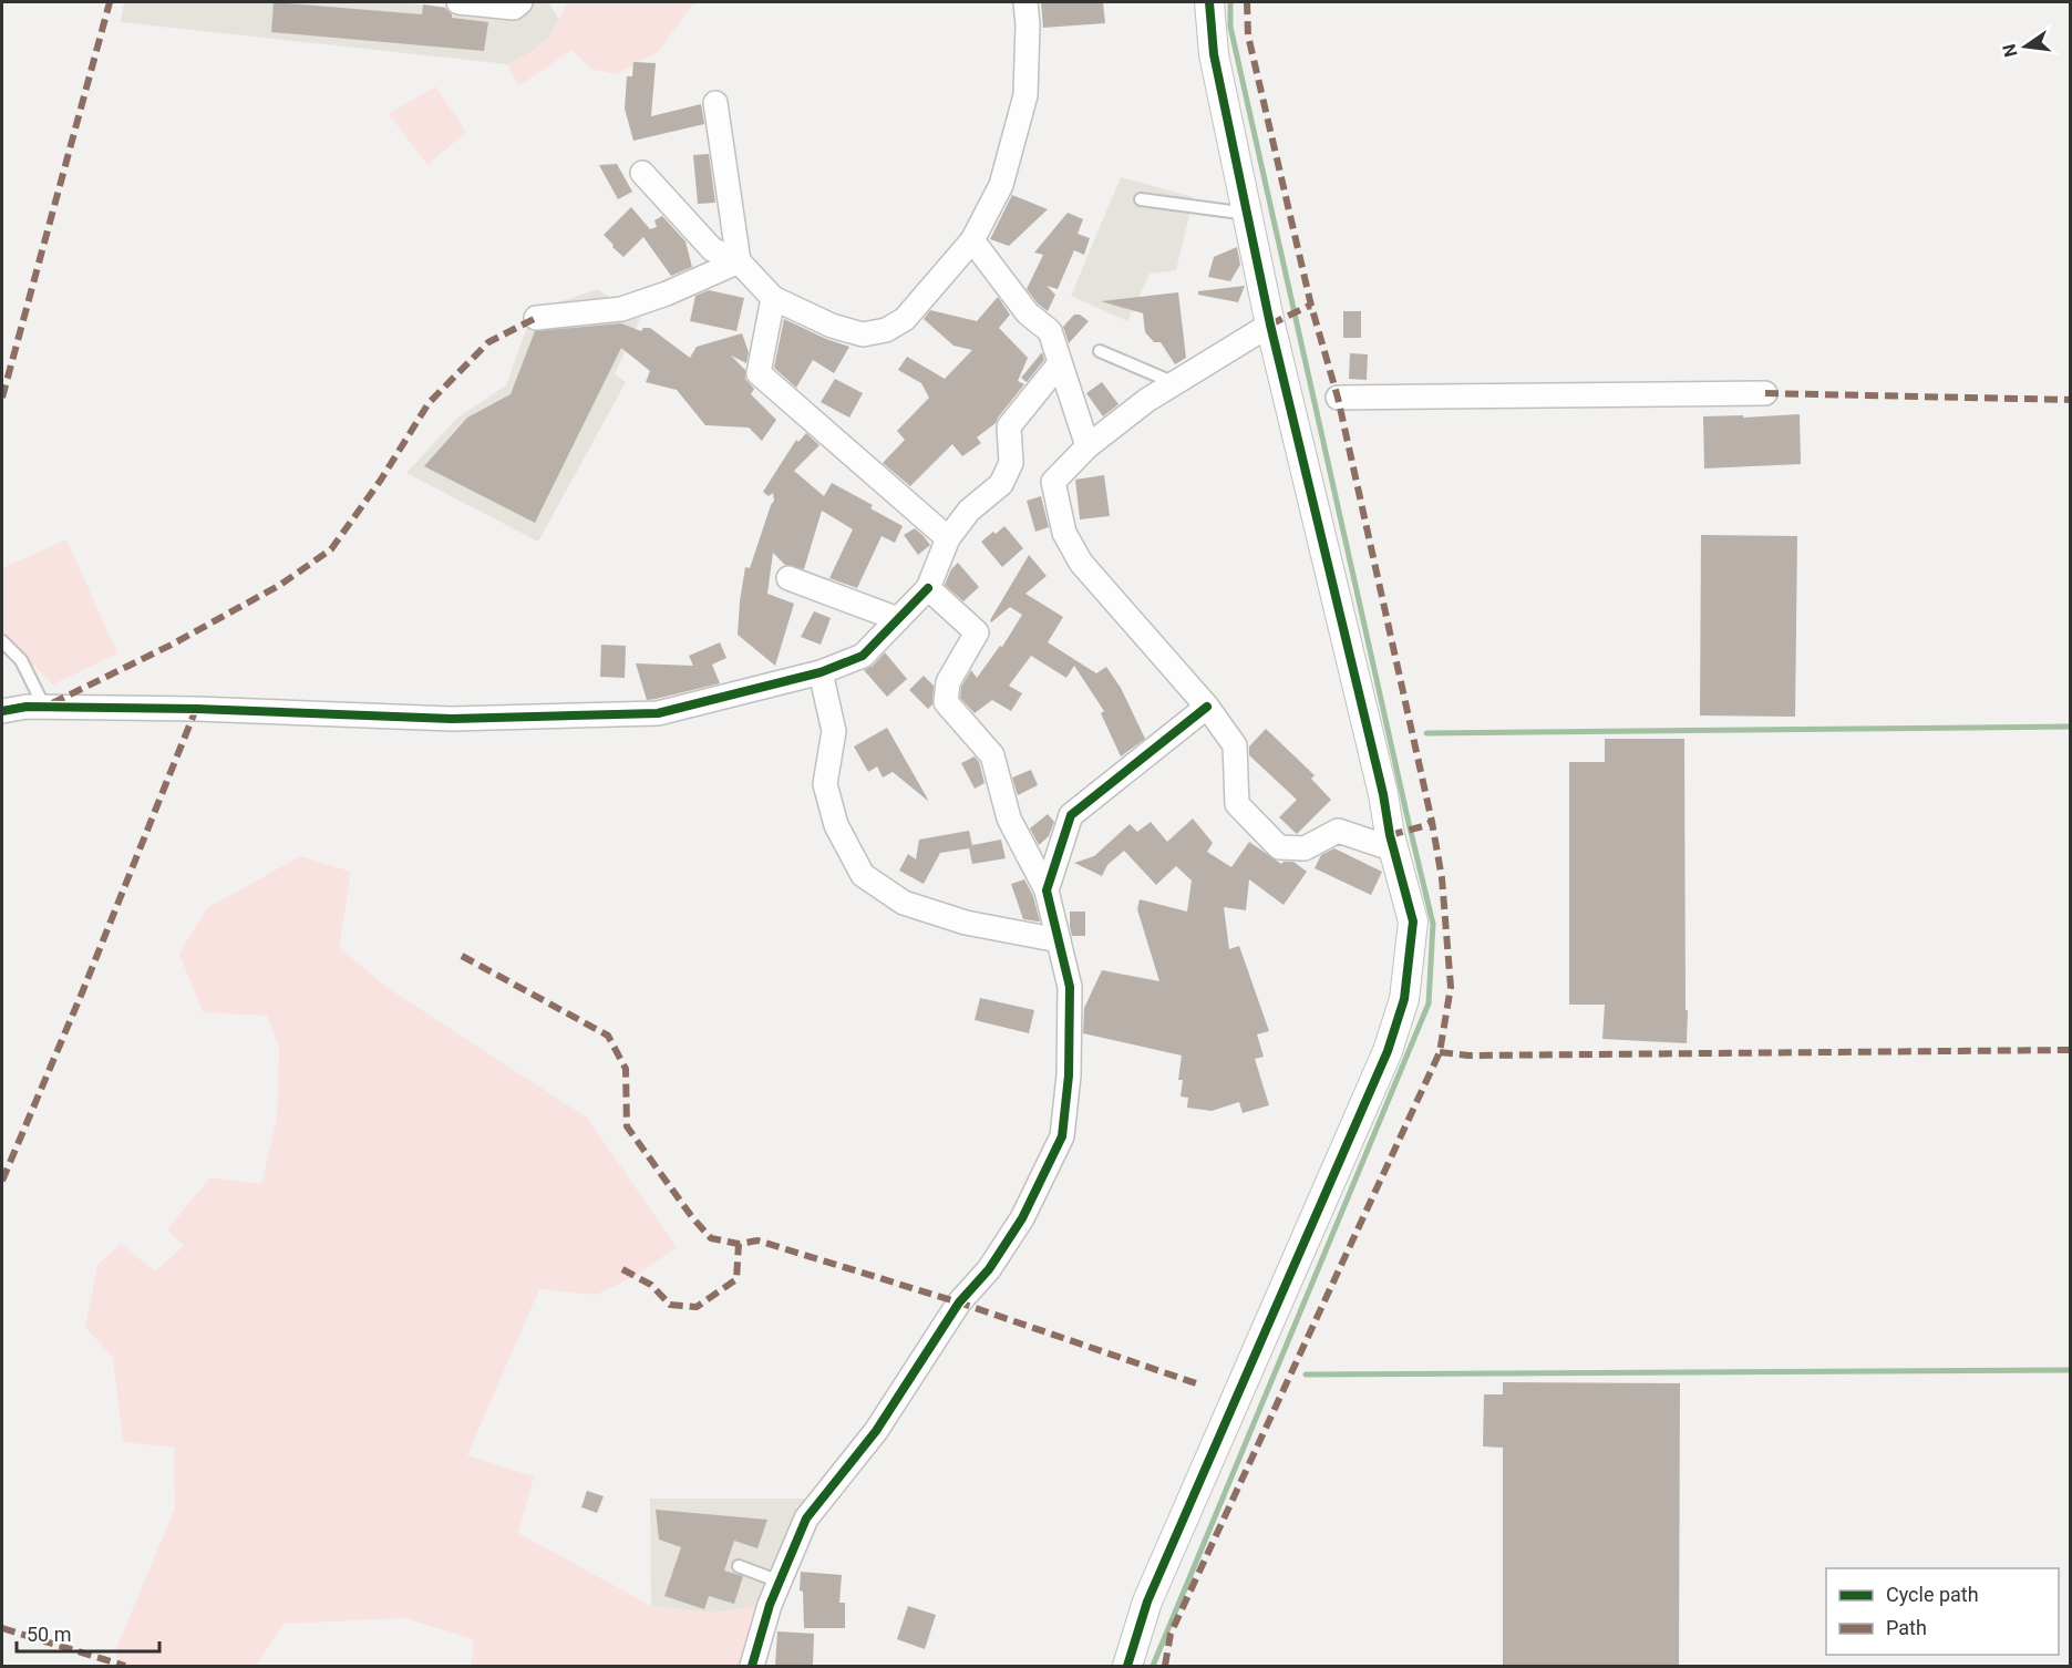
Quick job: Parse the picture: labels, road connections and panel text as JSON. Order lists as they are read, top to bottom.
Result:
{
  "legend": ["Cycle path", "Path"],
  "scale_bar": "50 m",
  "north": "left"
}
